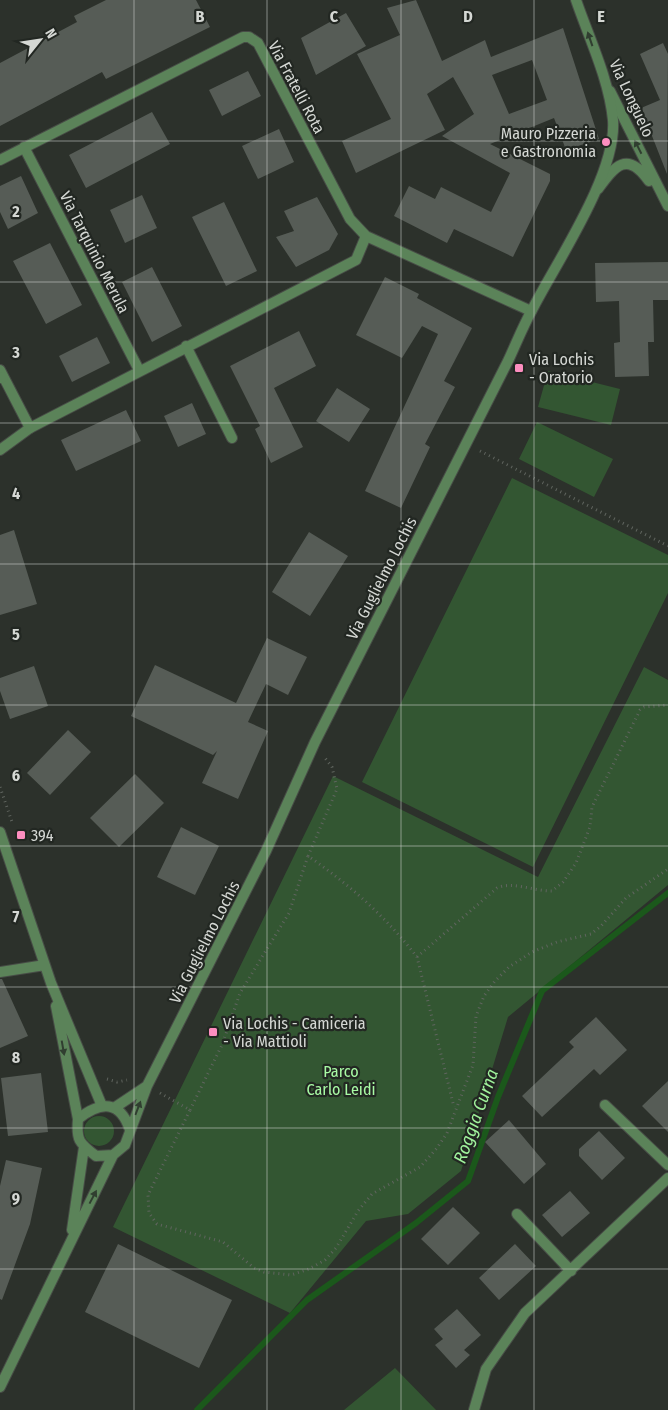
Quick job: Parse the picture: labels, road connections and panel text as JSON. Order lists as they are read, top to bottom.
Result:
{
  "streets": {
    "street": [
      "Via Fratelli Rota",
      "Via Longuelo",
      "Via Tarquinio Merula",
      "Via Guglielmo Lochis"
    ]
  },
  "crossings": [
    ["Via Fratelli Rota", "Via Tarquinio Merula"],
    ["Via Fratelli Rota", "Via Guglielmo Lochis"],
    ["Via Longuelo", "Via Guglielmo Lochis"]
  ],
  "one_way": ["Via Longuelo"],
  "water": ["Roggia Curna"],
  "parks": ["Parco Carlo Leidi"],
  "places": {
    "other": ["Mauro Pizzeria e Gastronomia"],
    "transit": ["Via Lochis - Oratorio", "394", "Via Lochis - Camiceria - Via Mattioli"]
  },
  "north": "top right",
  "grid": {
    "columns": [
      "B",
      "C",
      "D",
      "E"
    ],
    "rows": [
      "2",
      "3",
      "4",
      "5",
      "6",
      "7",
      "8",
      "9"
    ]
  }
}
